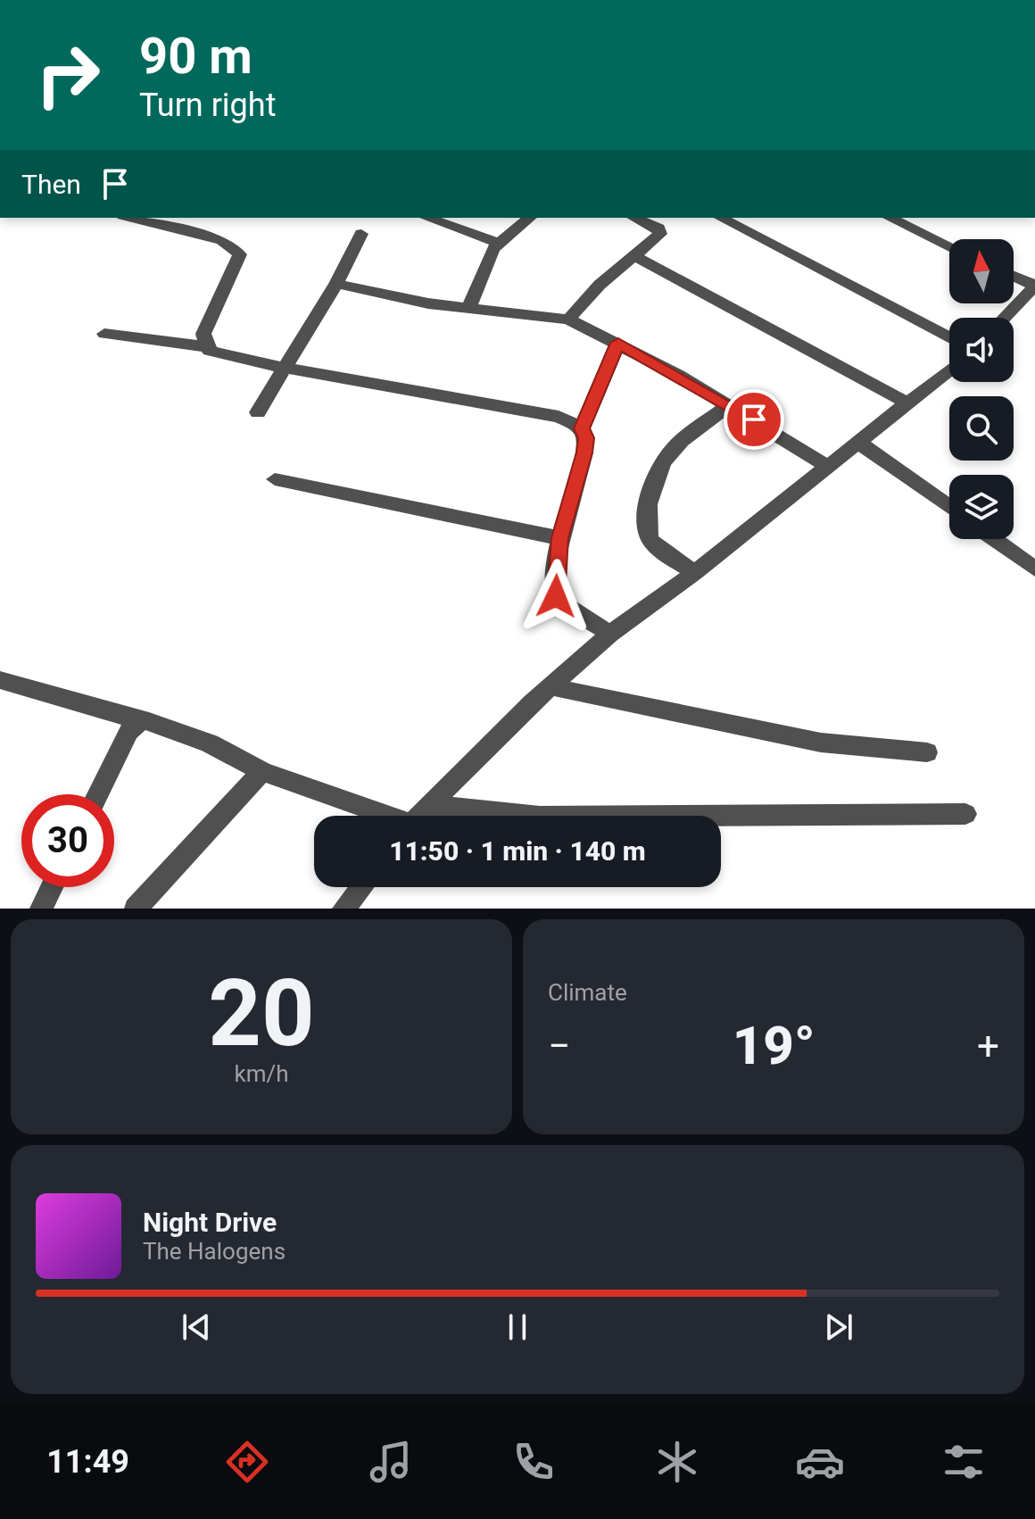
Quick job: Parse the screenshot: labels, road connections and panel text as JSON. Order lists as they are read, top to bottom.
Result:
{
  "north": "top",
  "page": {
    "turn": ["90 m", "Turn right"],
    "then": "Then",
    "limit": "30",
    "trip": "11:50 · 1 min · 140 m",
    "tile": [
      ["20", "km/h"],
      "Climate"
    ],
    "heat": ["−", "19°", "+"],
    "song": ["Night Drive", "The Halogens"],
    "tabs": "11:49"
  }
}
